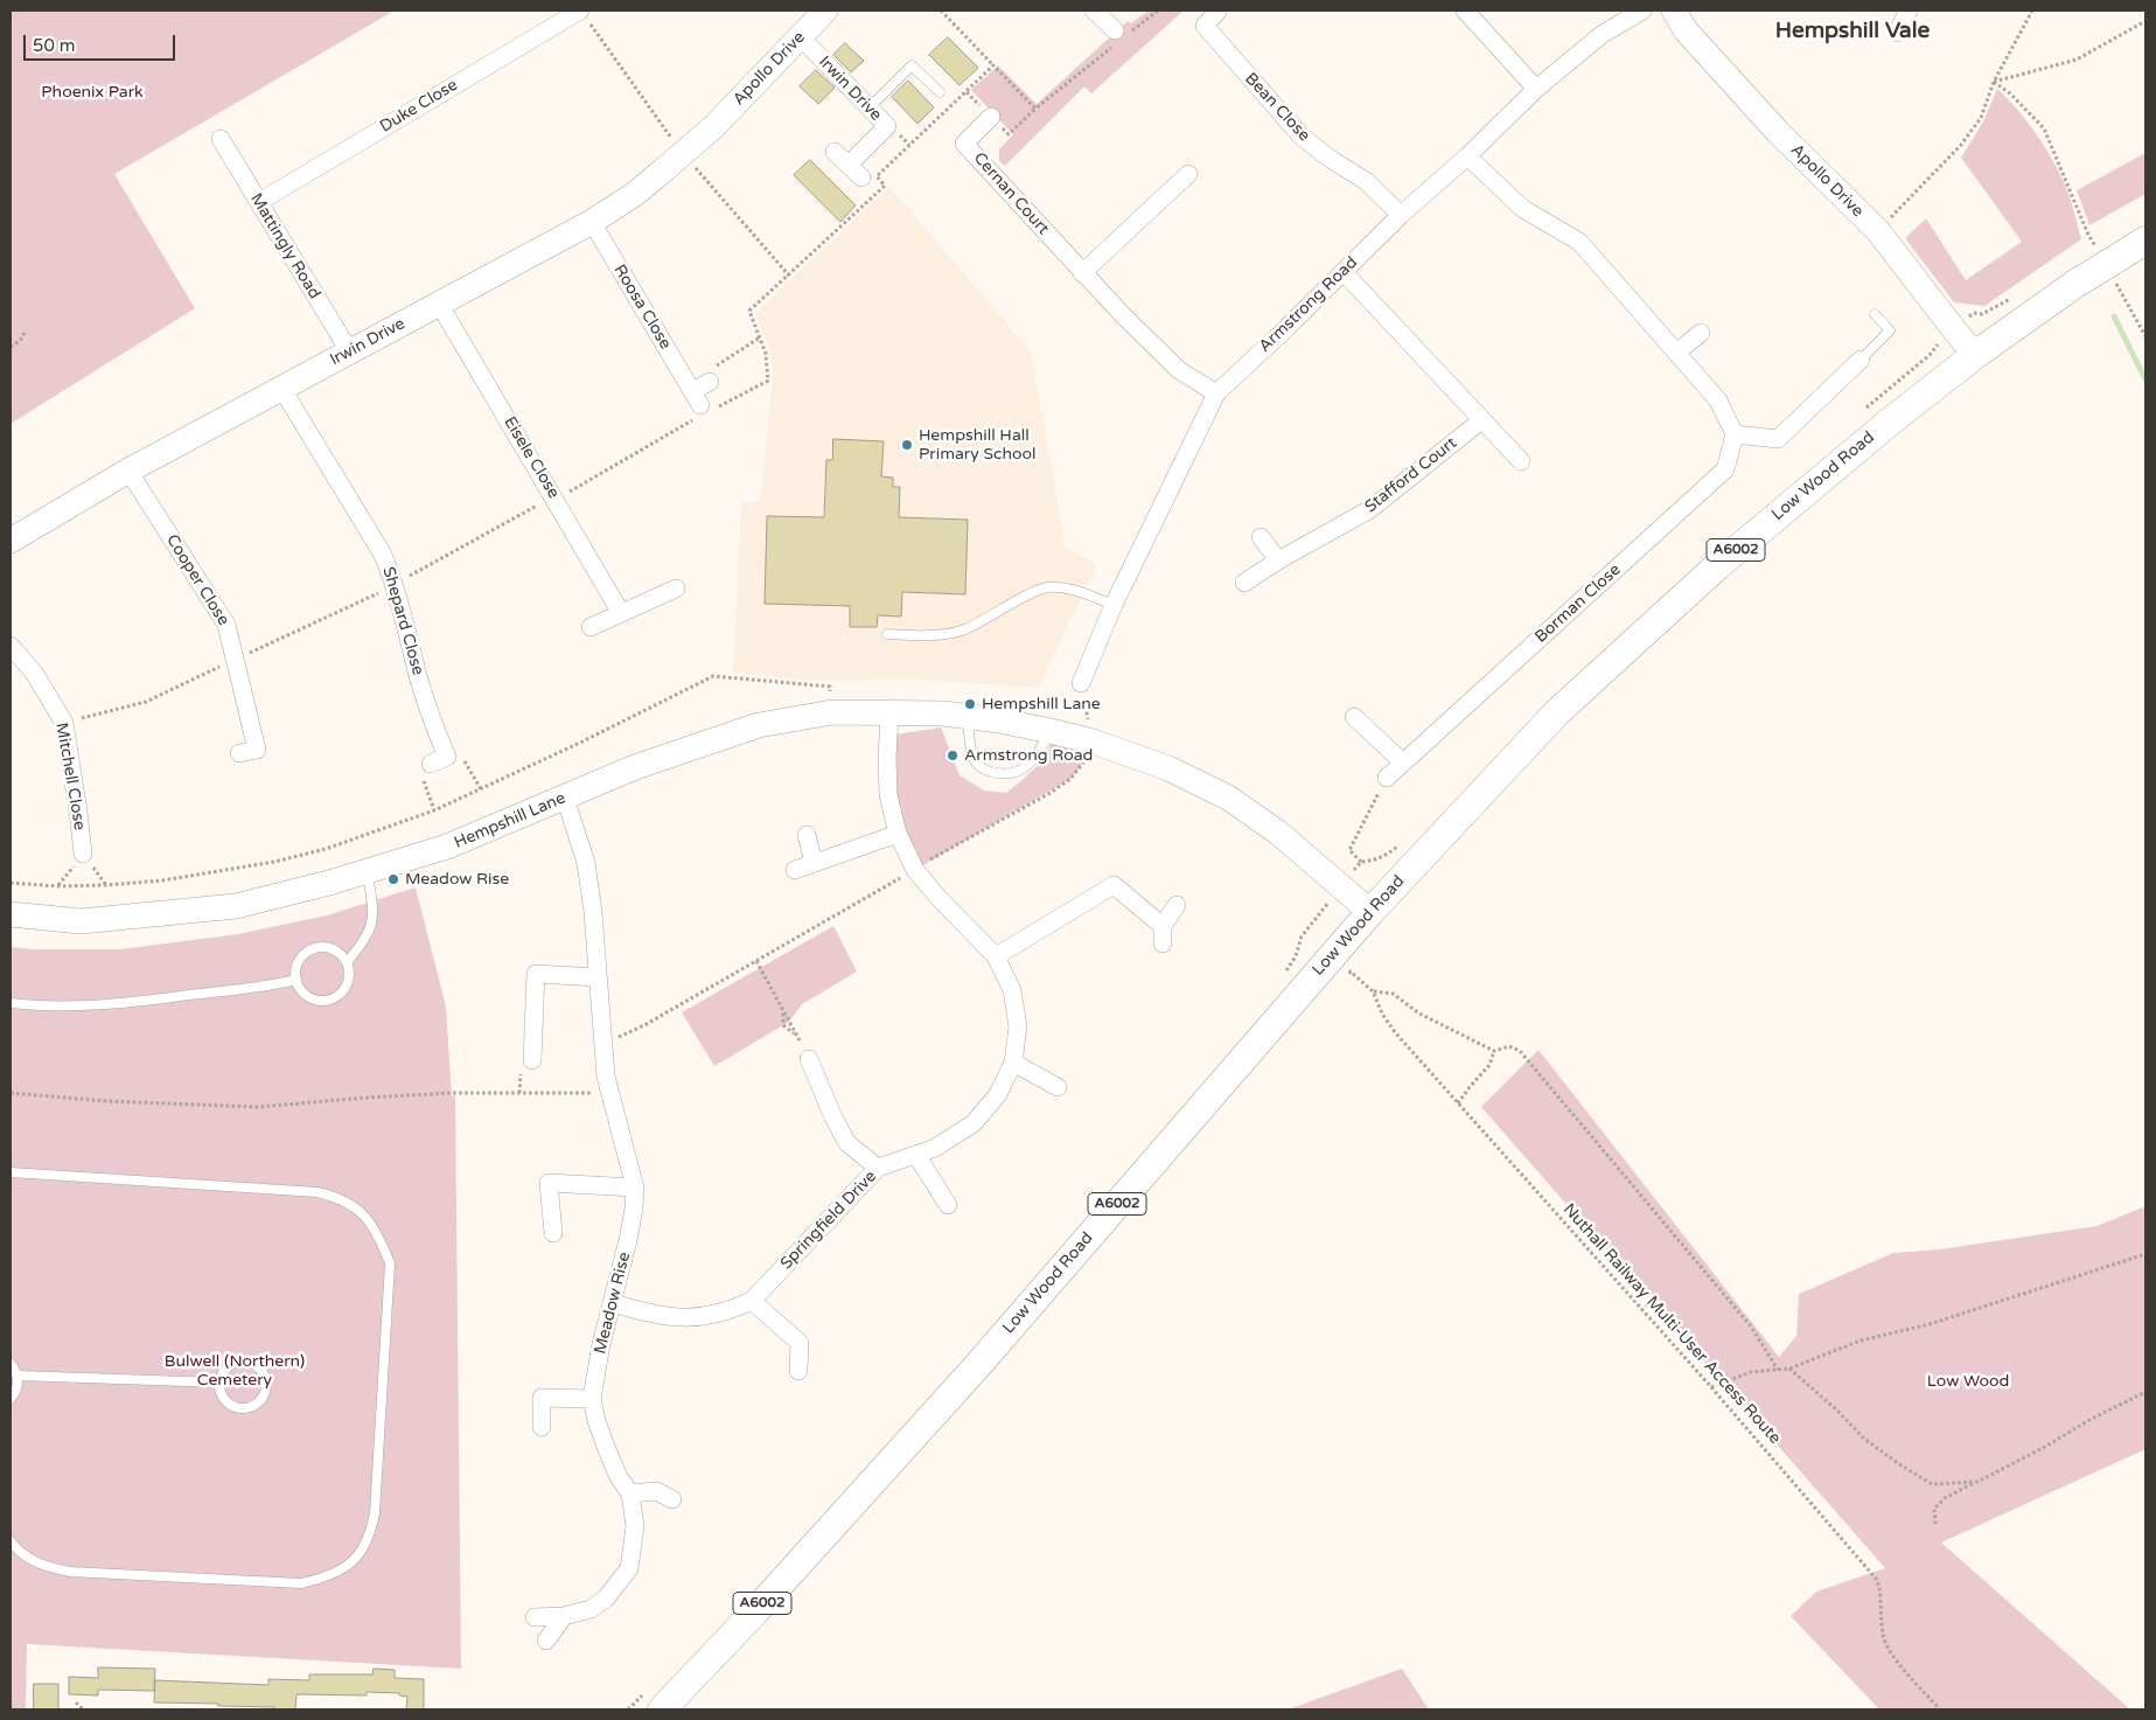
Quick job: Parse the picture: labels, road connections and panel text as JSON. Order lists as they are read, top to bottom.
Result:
{
  "streets": {
    "main road": ["Low Wood Road", "A6002"],
    "street": [
      "Apollo Drive",
      "Irwin Drive",
      "Duke Close",
      "Bean Close",
      "Cernan Court",
      "Mattingly Road",
      "Armstrong Road",
      "Roosa Close",
      "Eisele Close",
      "Stafford Court",
      "Cooper Close",
      "Borman Close",
      "Shepard Close",
      "Mitchell Close",
      "Hempshill Lane",
      "Springfield Drive",
      "Meadow Rise"
    ],
    "path": ["Nuthall Railway Multi-User Access Route"]
  },
  "crossings": [
    ["Apollo Drive", "Irwin Drive"],
    ["Apollo Drive", "Low Wood Road"],
    ["Irwin Drive", "Mattingly Road"],
    ["Irwin Drive", "Roosa Close"],
    ["Irwin Drive", "Eisele Close"],
    ["Irwin Drive", "Cooper Close"],
    ["Irwin Drive", "Shepard Close"],
    ["Duke Close", "Mattingly Road"],
    ["Bean Close", "Armstrong Road"],
    ["Cernan Court", "Armstrong Road"],
    ["Low Wood Road", "Hempshill Lane"],
    ["Hempshill Lane", "Springfield Drive"],
    ["Hempshill Lane", "Meadow Rise"],
    ["Springfield Drive", "Meadow Rise"]
  ],
  "districts": ["Hempshill Vale"],
  "parks": ["Phoenix Park", "Bulwell (Northern) Cemetery", "Low Wood"],
  "places": [
    "Hempshill Hall Primary School",
    "Hempshill Lane",
    "Armstrong Road",
    "Meadow Rise"
  ],
  "scale_bar": "50 m"
}
